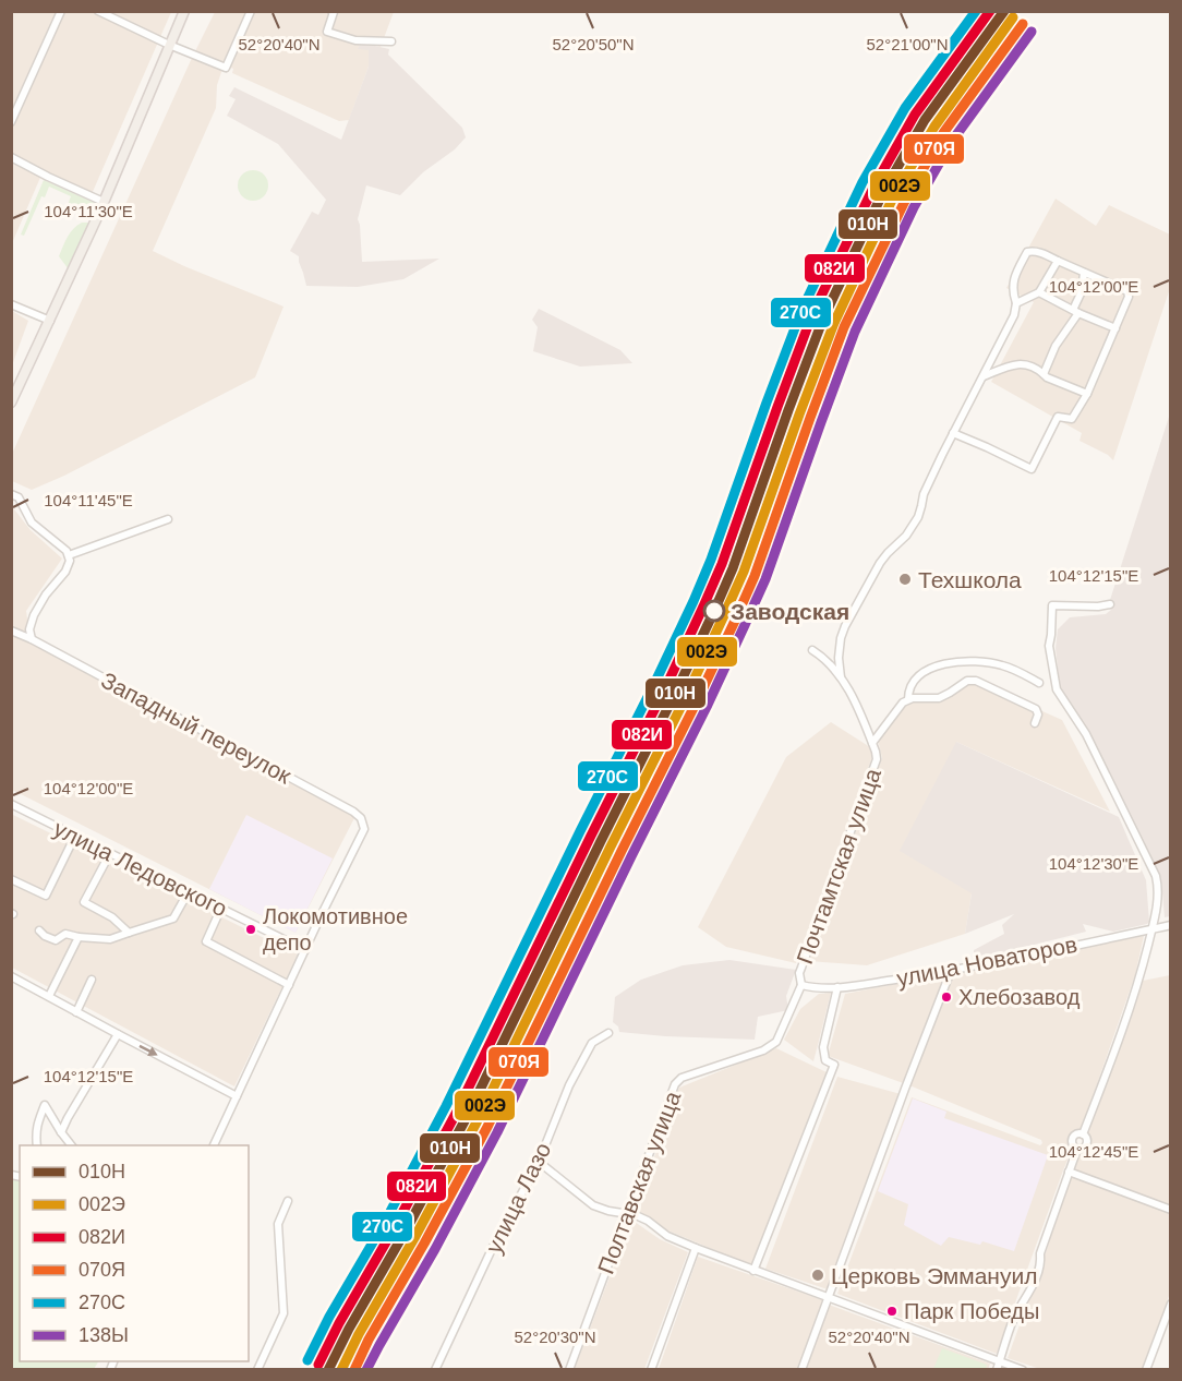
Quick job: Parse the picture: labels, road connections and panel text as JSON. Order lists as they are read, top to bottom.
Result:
{
  "streets": {
    "street": [
      "Западный переулок",
      "Почтамтская улица",
      "улица Ледовского",
      "улица Новаторов",
      "Полтавская улица",
      "улица Лазо"
    ]
  },
  "crossings": [
    ["Западный переулок", "улица Ледовского"],
    ["Почтамтская улица", "улица Новаторов"],
    ["Почтамтская улица", "Полтавская улица"],
    ["улица Новаторов", "Полтавская улица"]
  ],
  "places": [
    "Техшкола",
    "Заводская",
    "Локомотивное депо",
    "Хлебозавод",
    "Церковь Эммануил",
    "Парк Победы"
  ],
  "lines": [
    "transit line 010Н",
    "transit line 082И",
    "transit line 270С",
    "transit line 002Э",
    "transit line 070Я",
    "transit line 138Ы"
  ],
  "legend": [
    "010Н",
    "002Э",
    "082И",
    "070Я",
    "270С",
    "138Ы"
  ],
  "coordinates": [
    "52°20'40\"N",
    "52°21'00\"N",
    "52°20'50\"N",
    "104°11'30\"E",
    "104°12'00\"E",
    "104°11'45\"E",
    "104°12'15\"E",
    "104°12'30\"E",
    "104°12'45\"E",
    "52°20'30\"N"
  ]
}
